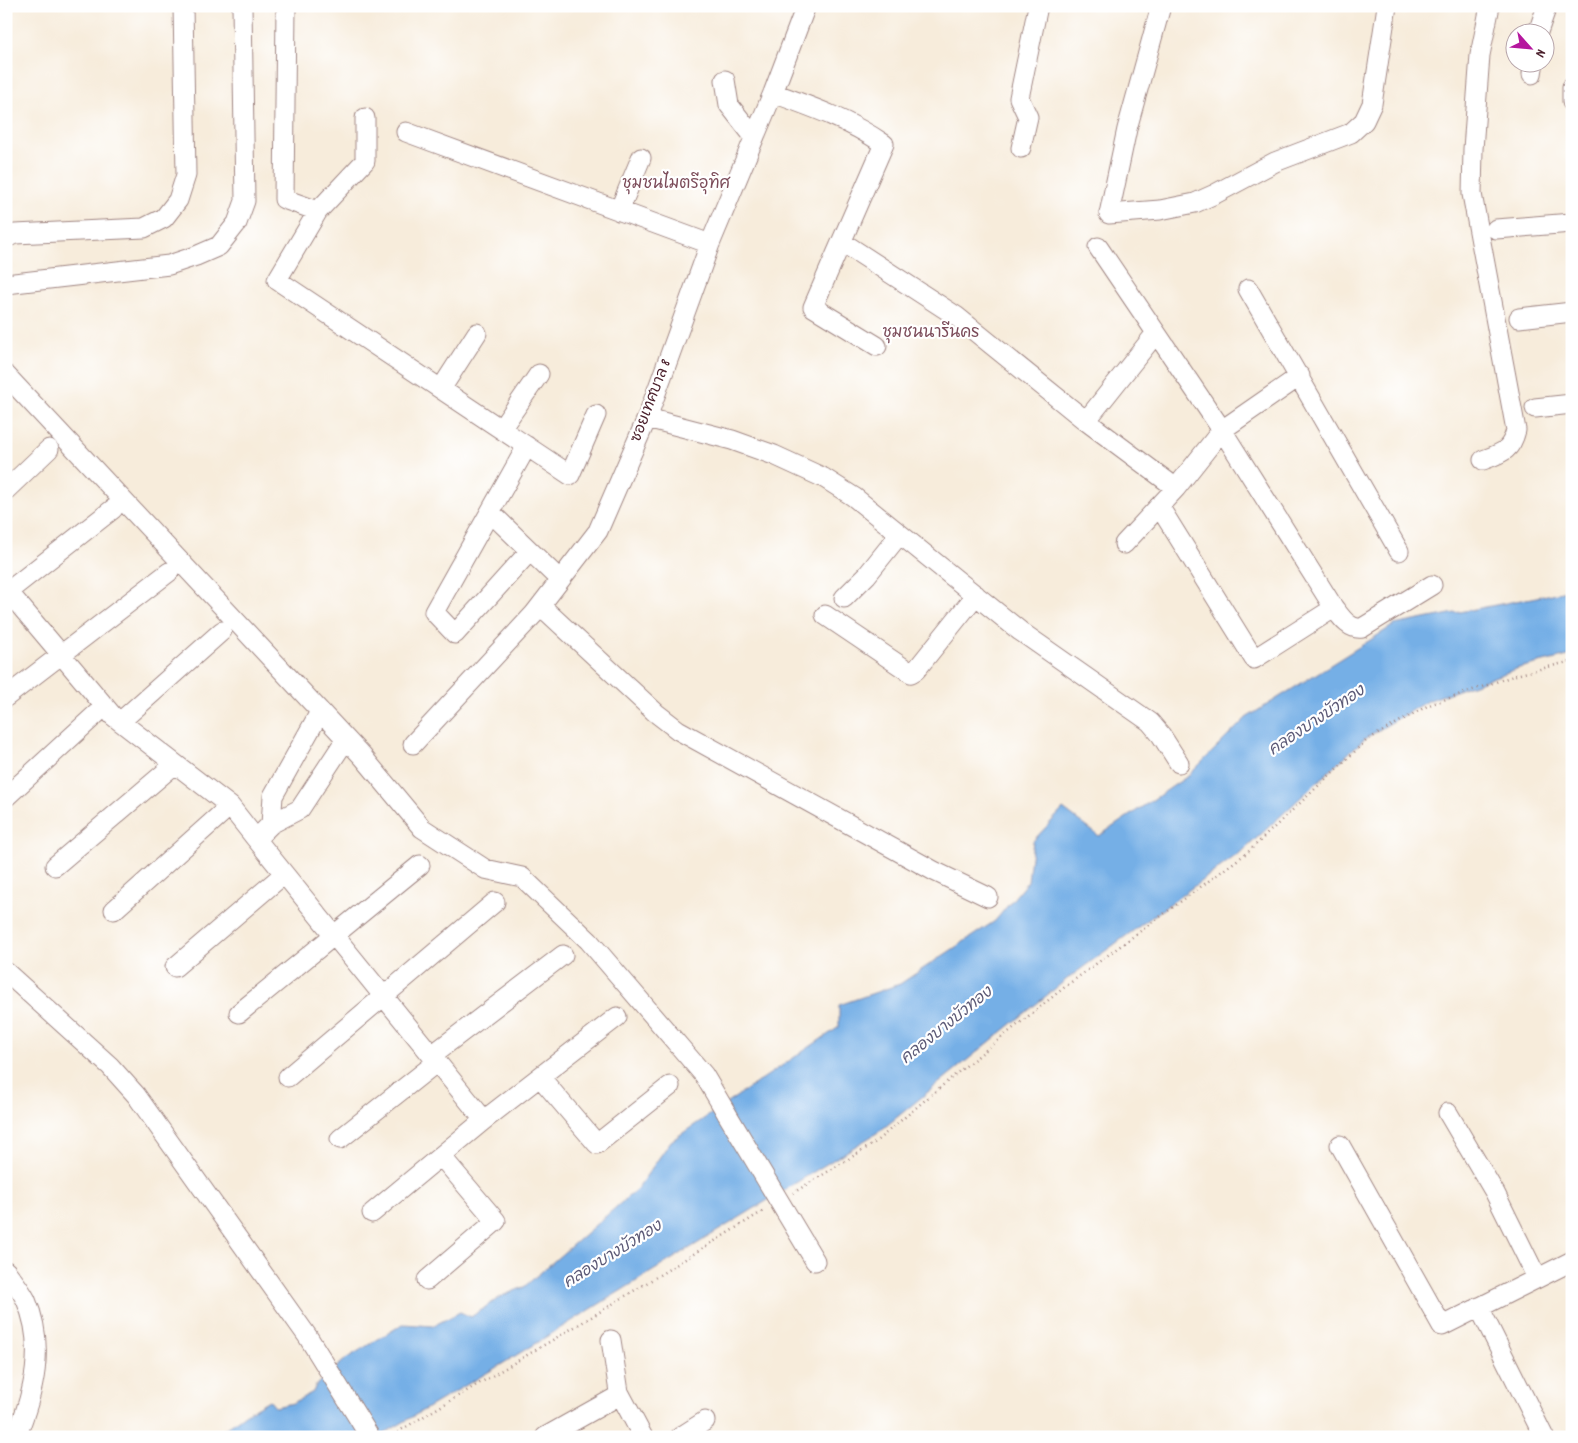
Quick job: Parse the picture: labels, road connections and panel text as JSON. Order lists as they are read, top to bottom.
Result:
{
  "streets": {
    "street": ["ซอยเทศบาล 8"]
  },
  "districts": ["ชุมชนไมตรีอุทิศ", "ชุมชนนารีนคร"],
  "water": ["คลองบางบัวทอง"],
  "north": "bottom right"
}
